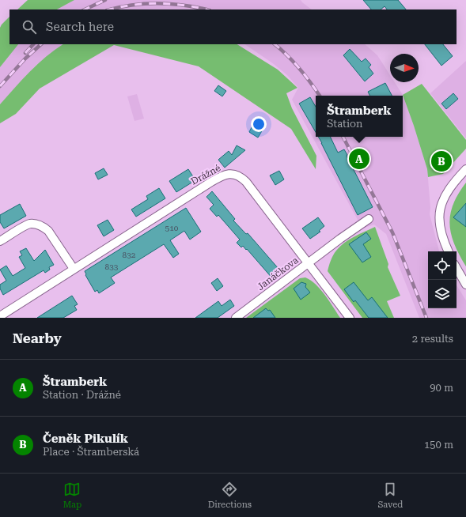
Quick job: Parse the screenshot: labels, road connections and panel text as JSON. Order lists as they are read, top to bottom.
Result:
{
  "streets": {
    "street": ["Drážné", "Janáčkova"]
  },
  "crossings": [
    ["Drážné", "Janáčkova"]
  ],
  "house_numbers": ["510", "832", "833"],
  "north": "right",
  "page": {
    "search": "Search here",
    "popup": ["Štramberk", "Station"],
    "pins": ["A", "B"],
    "heading": ["Nearby", "2 results"],
    "list": [
      {
        "mark": "A",
        "name": "Štramberk",
        "note": "Station · Drážné",
        "value": "90 m"
      },
      {
        "mark": "B",
        "name": "Čeněk Pikulík",
        "note": "Place · Štramberská",
        "value": "150 m"
      }
    ],
    "nav": ["Map", "Directions", "Saved"]
  }
}
